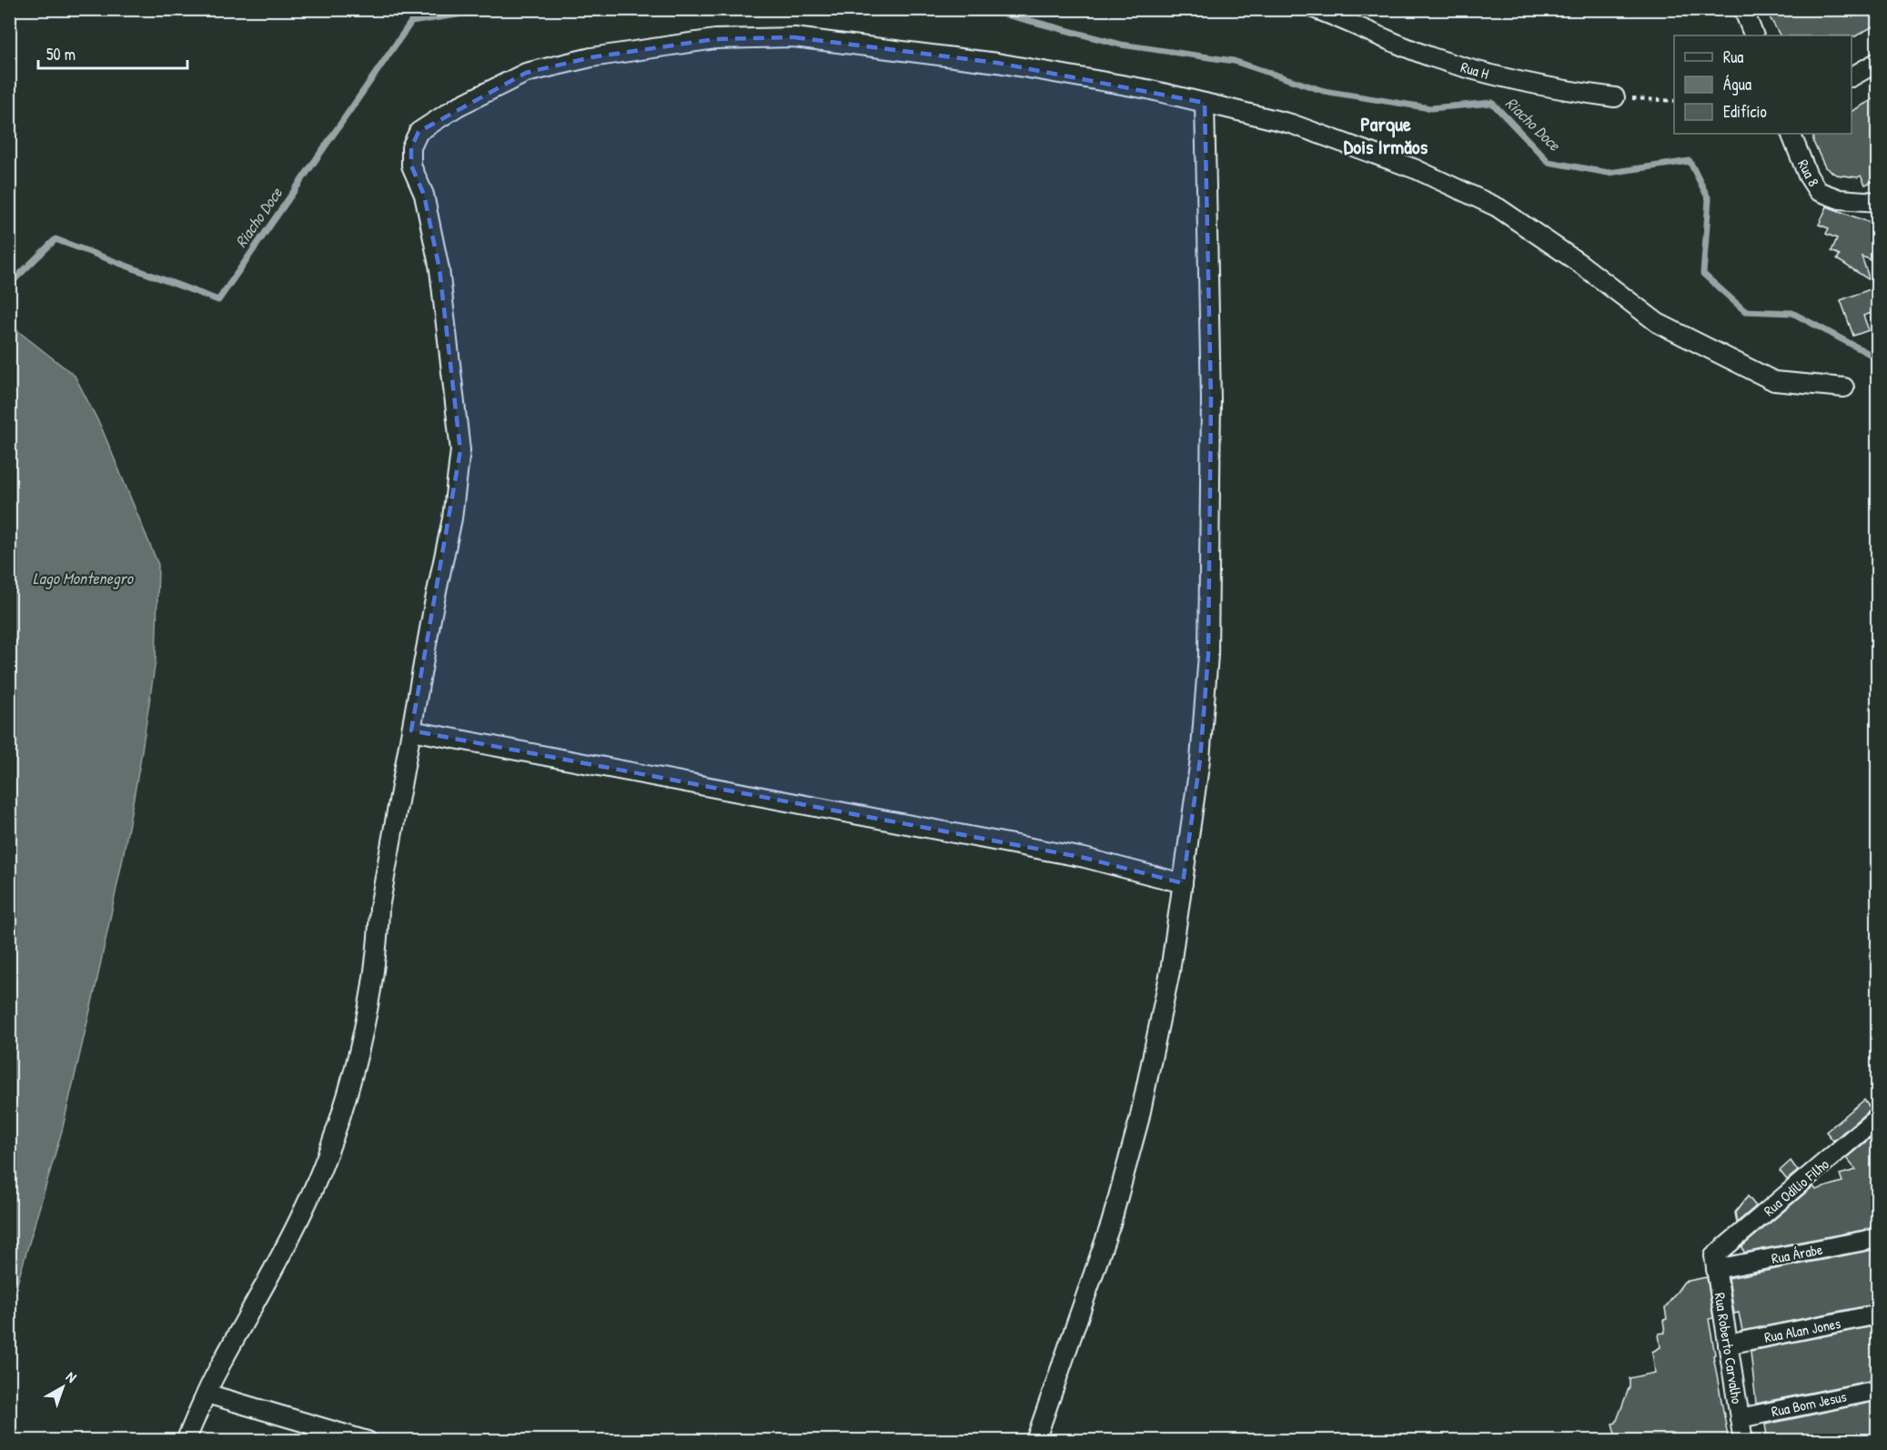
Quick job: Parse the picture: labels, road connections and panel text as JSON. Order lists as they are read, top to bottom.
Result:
{
  "streets": {
    "street": [
      "Rua H",
      "Rua 8",
      "Rua Odílio Filho",
      "Rua Árabe",
      "Rua Alan Jones",
      "Rua Roberto Carvalho",
      "Rua Bom Jesus"
    ]
  },
  "crossings": [
    ["Rua Odílio Filho", "Rua Árabe"],
    ["Rua Odílio Filho", "Rua Roberto Carvalho"],
    ["Rua Árabe", "Rua Roberto Carvalho"],
    ["Rua Alan Jones", "Rua Roberto Carvalho"],
    ["Rua Roberto Carvalho", "Rua Bom Jesus"]
  ],
  "districts": ["Parque Dois Irmăos"],
  "water": ["Riacho Doce", "Lago Montenegro"],
  "legend": ["Rua", "Água", "Edifício"],
  "scale_bar": "50 m",
  "north": "top right"
}
